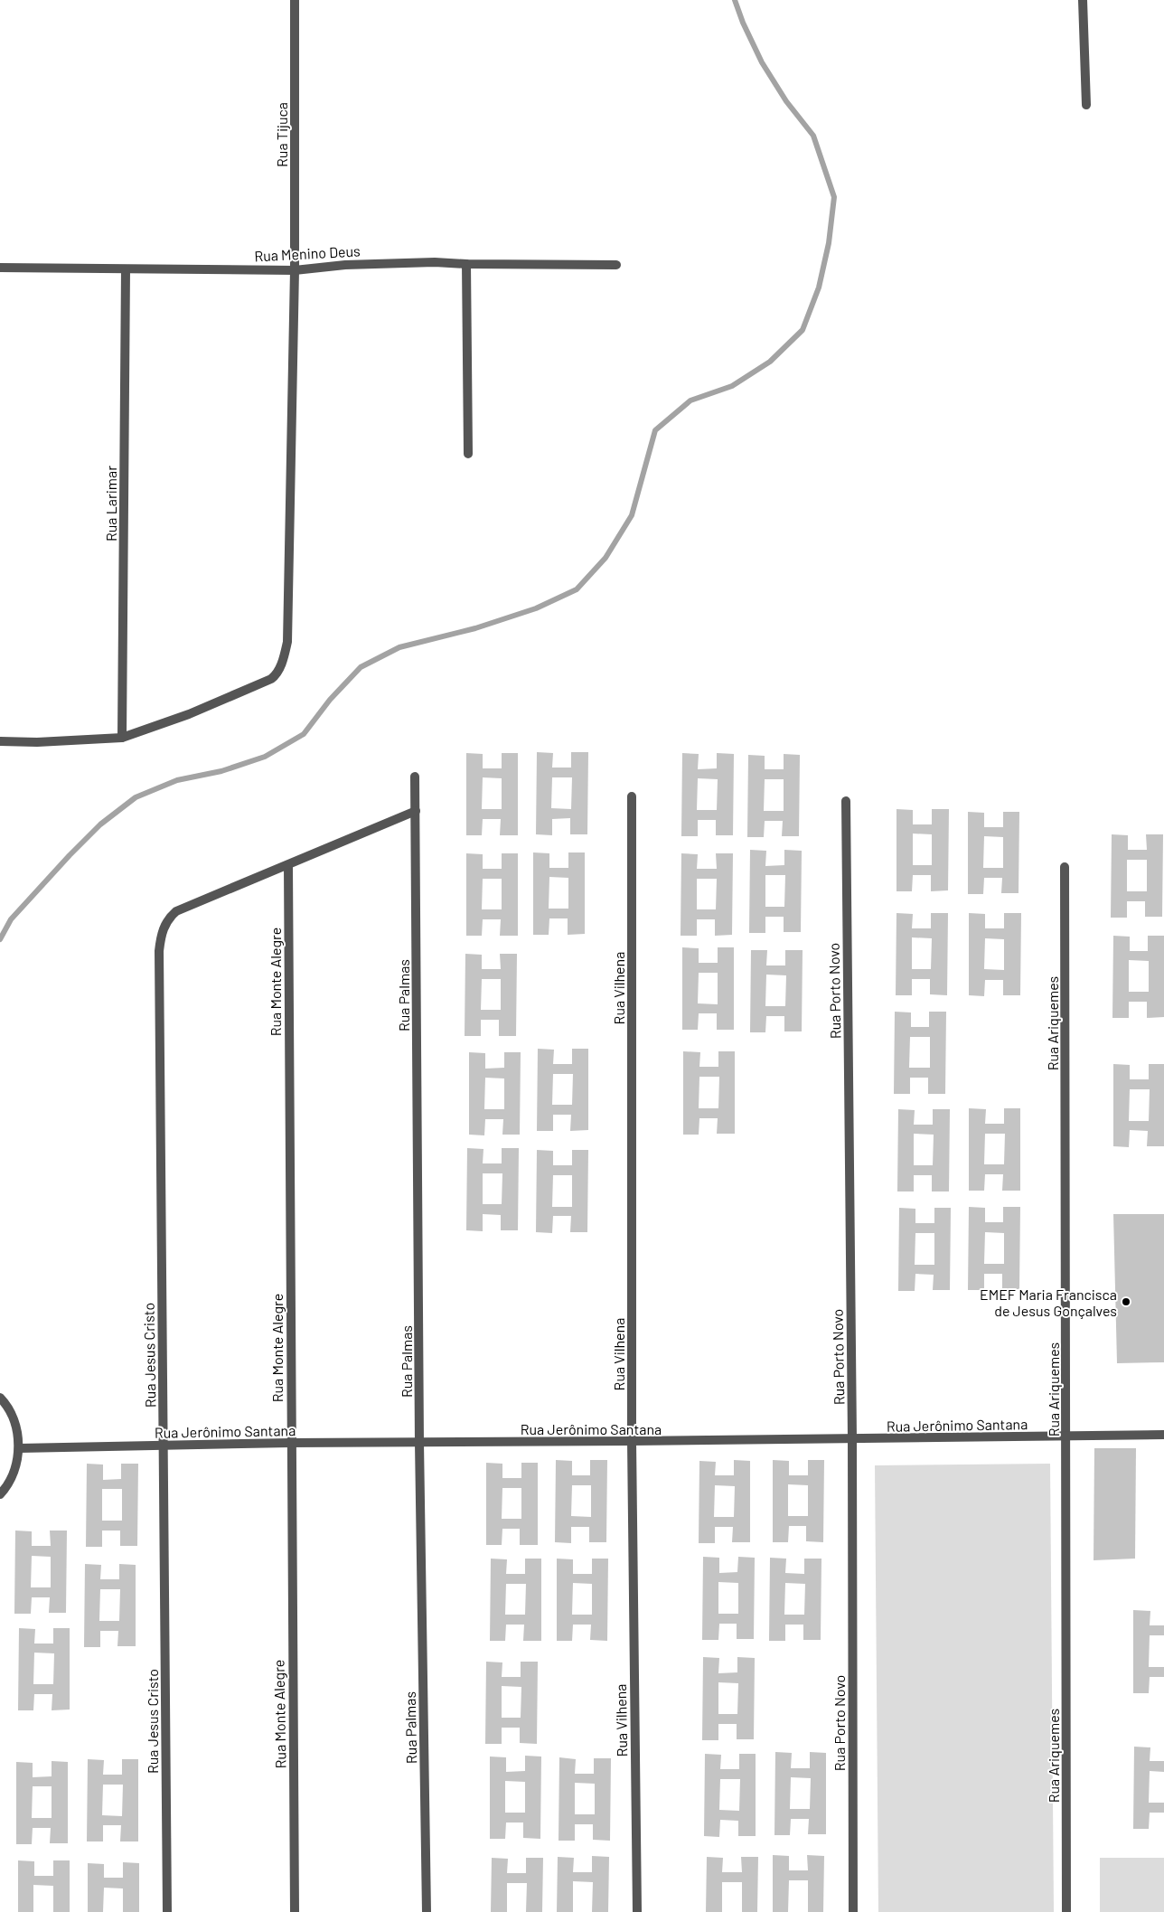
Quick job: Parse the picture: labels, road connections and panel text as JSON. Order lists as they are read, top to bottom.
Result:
{
  "streets": {
    "street": [
      "Rua Tijuca",
      "Rua Menino Deus",
      "Rua Larimar",
      "Rua Monte Alegre",
      "Rua Vilhena",
      "Rua Porto Novo",
      "Rua Palmas",
      "Rua Ariquemes",
      "Rua Jesus Cristo",
      "Rua Jerônimo Santana"
    ]
  },
  "crossings": [
    ["Rua Tijuca", "Rua Menino Deus"],
    ["Rua Tijuca", "Rua Larimar"],
    ["Rua Menino Deus", "Rua Larimar"],
    ["Rua Monte Alegre", "Rua Jesus Cristo"],
    ["Rua Monte Alegre", "Rua Jerônimo Santana"],
    ["Rua Vilhena", "Rua Jerônimo Santana"],
    ["Rua Porto Novo", "Rua Jerônimo Santana"],
    ["Rua Palmas", "Rua Jerônimo Santana"],
    ["Rua Ariquemes", "Rua Jerônimo Santana"],
    ["Rua Jesus Cristo", "Rua Jerônimo Santana"]
  ],
  "places": ["EMEF Maria Francisca de Jesus Gonçalves"]
}
